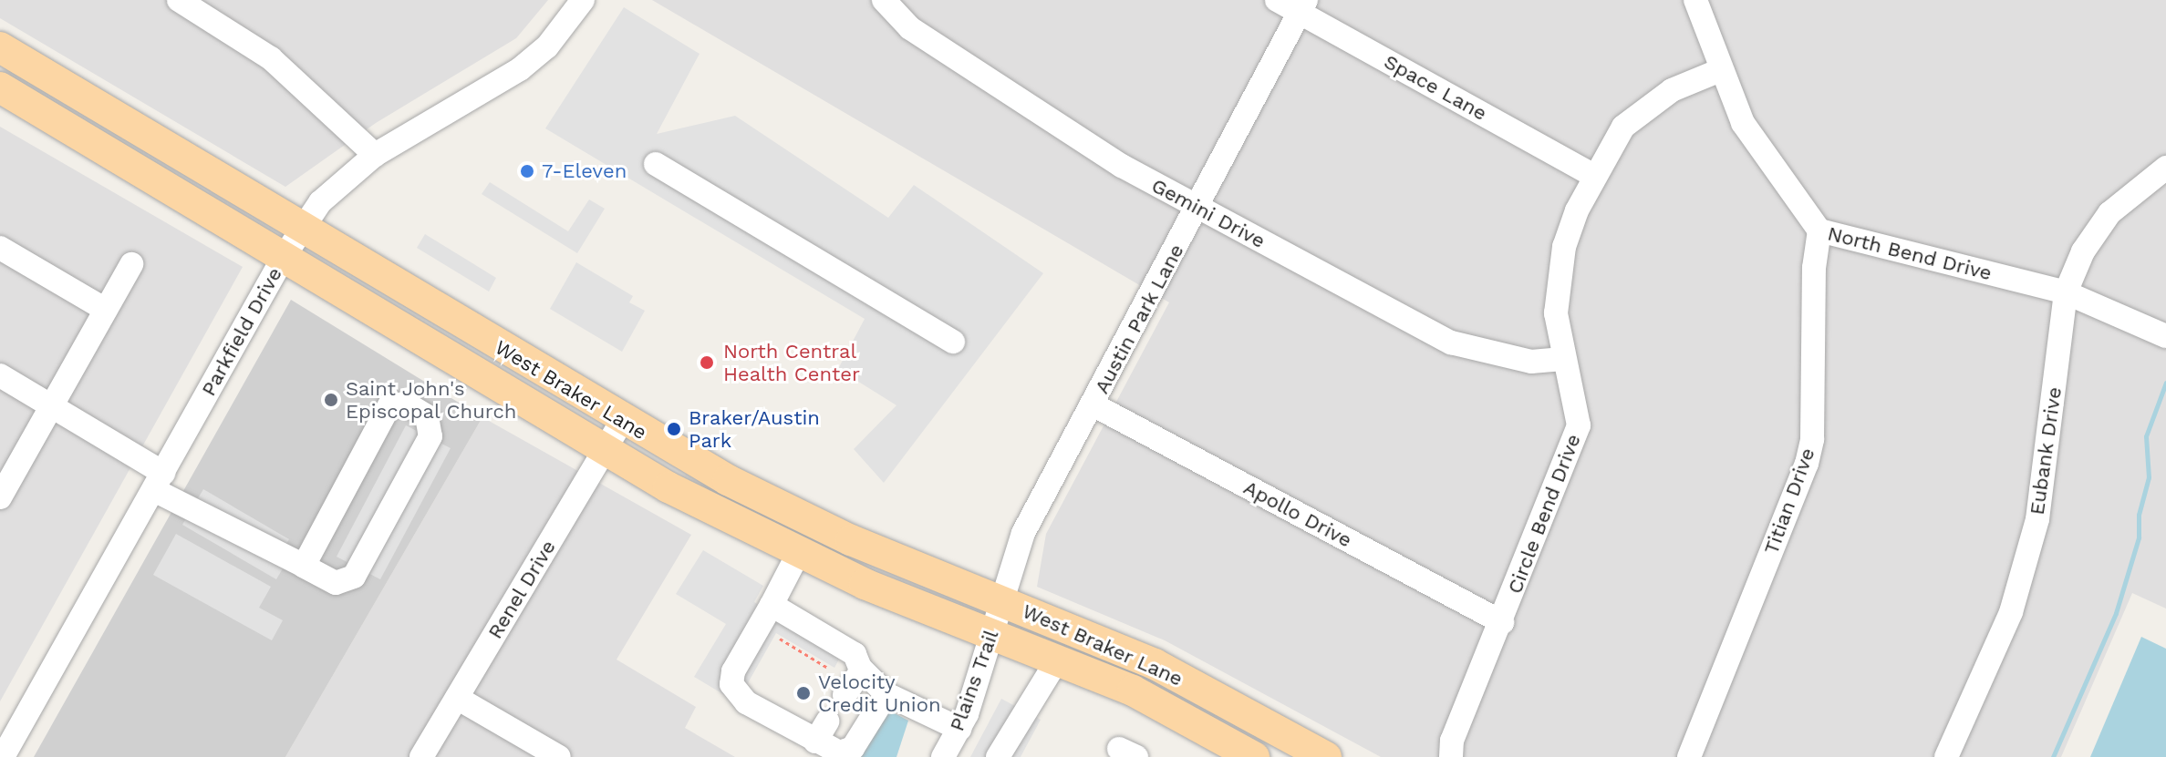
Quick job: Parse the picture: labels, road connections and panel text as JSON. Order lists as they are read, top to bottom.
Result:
{
  "streets": {
    "main road": ["West Braker Lane"],
    "street": [
      "Space Lane",
      "Gemini Drive",
      "North Bend Drive",
      "Austin Park Lane",
      "Parkfield Drive",
      "Eubank Drive",
      "Titian Drive",
      "Apollo Drive",
      "Circle Bend Drive",
      "Renel Drive",
      "Plains Trail"
    ]
  },
  "crossings": [
    ["Space Lane", "Austin Park Lane"],
    ["Space Lane", "Circle Bend Drive"],
    ["Gemini Drive", "Austin Park Lane"],
    ["Gemini Drive", "Circle Bend Drive"],
    ["North Bend Drive", "Eubank Drive"],
    ["North Bend Drive", "Titian Drive"],
    ["North Bend Drive", "Circle Bend Drive"],
    ["Austin Park Lane", "West Braker Lane"],
    ["Austin Park Lane", "Apollo Drive"],
    ["Austin Park Lane", "Plains Trail"],
    ["Parkfield Drive", "West Braker Lane"],
    ["West Braker Lane", "Renel Drive"],
    ["West Braker Lane", "Plains Trail"],
    ["Apollo Drive", "Circle Bend Drive"]
  ],
  "places": [
    "7-Eleven",
    "North Central Health Center",
    "Saint John's Episcopal Church",
    "Braker/Austin Park",
    "Velocity Credit Union"
  ]
}
